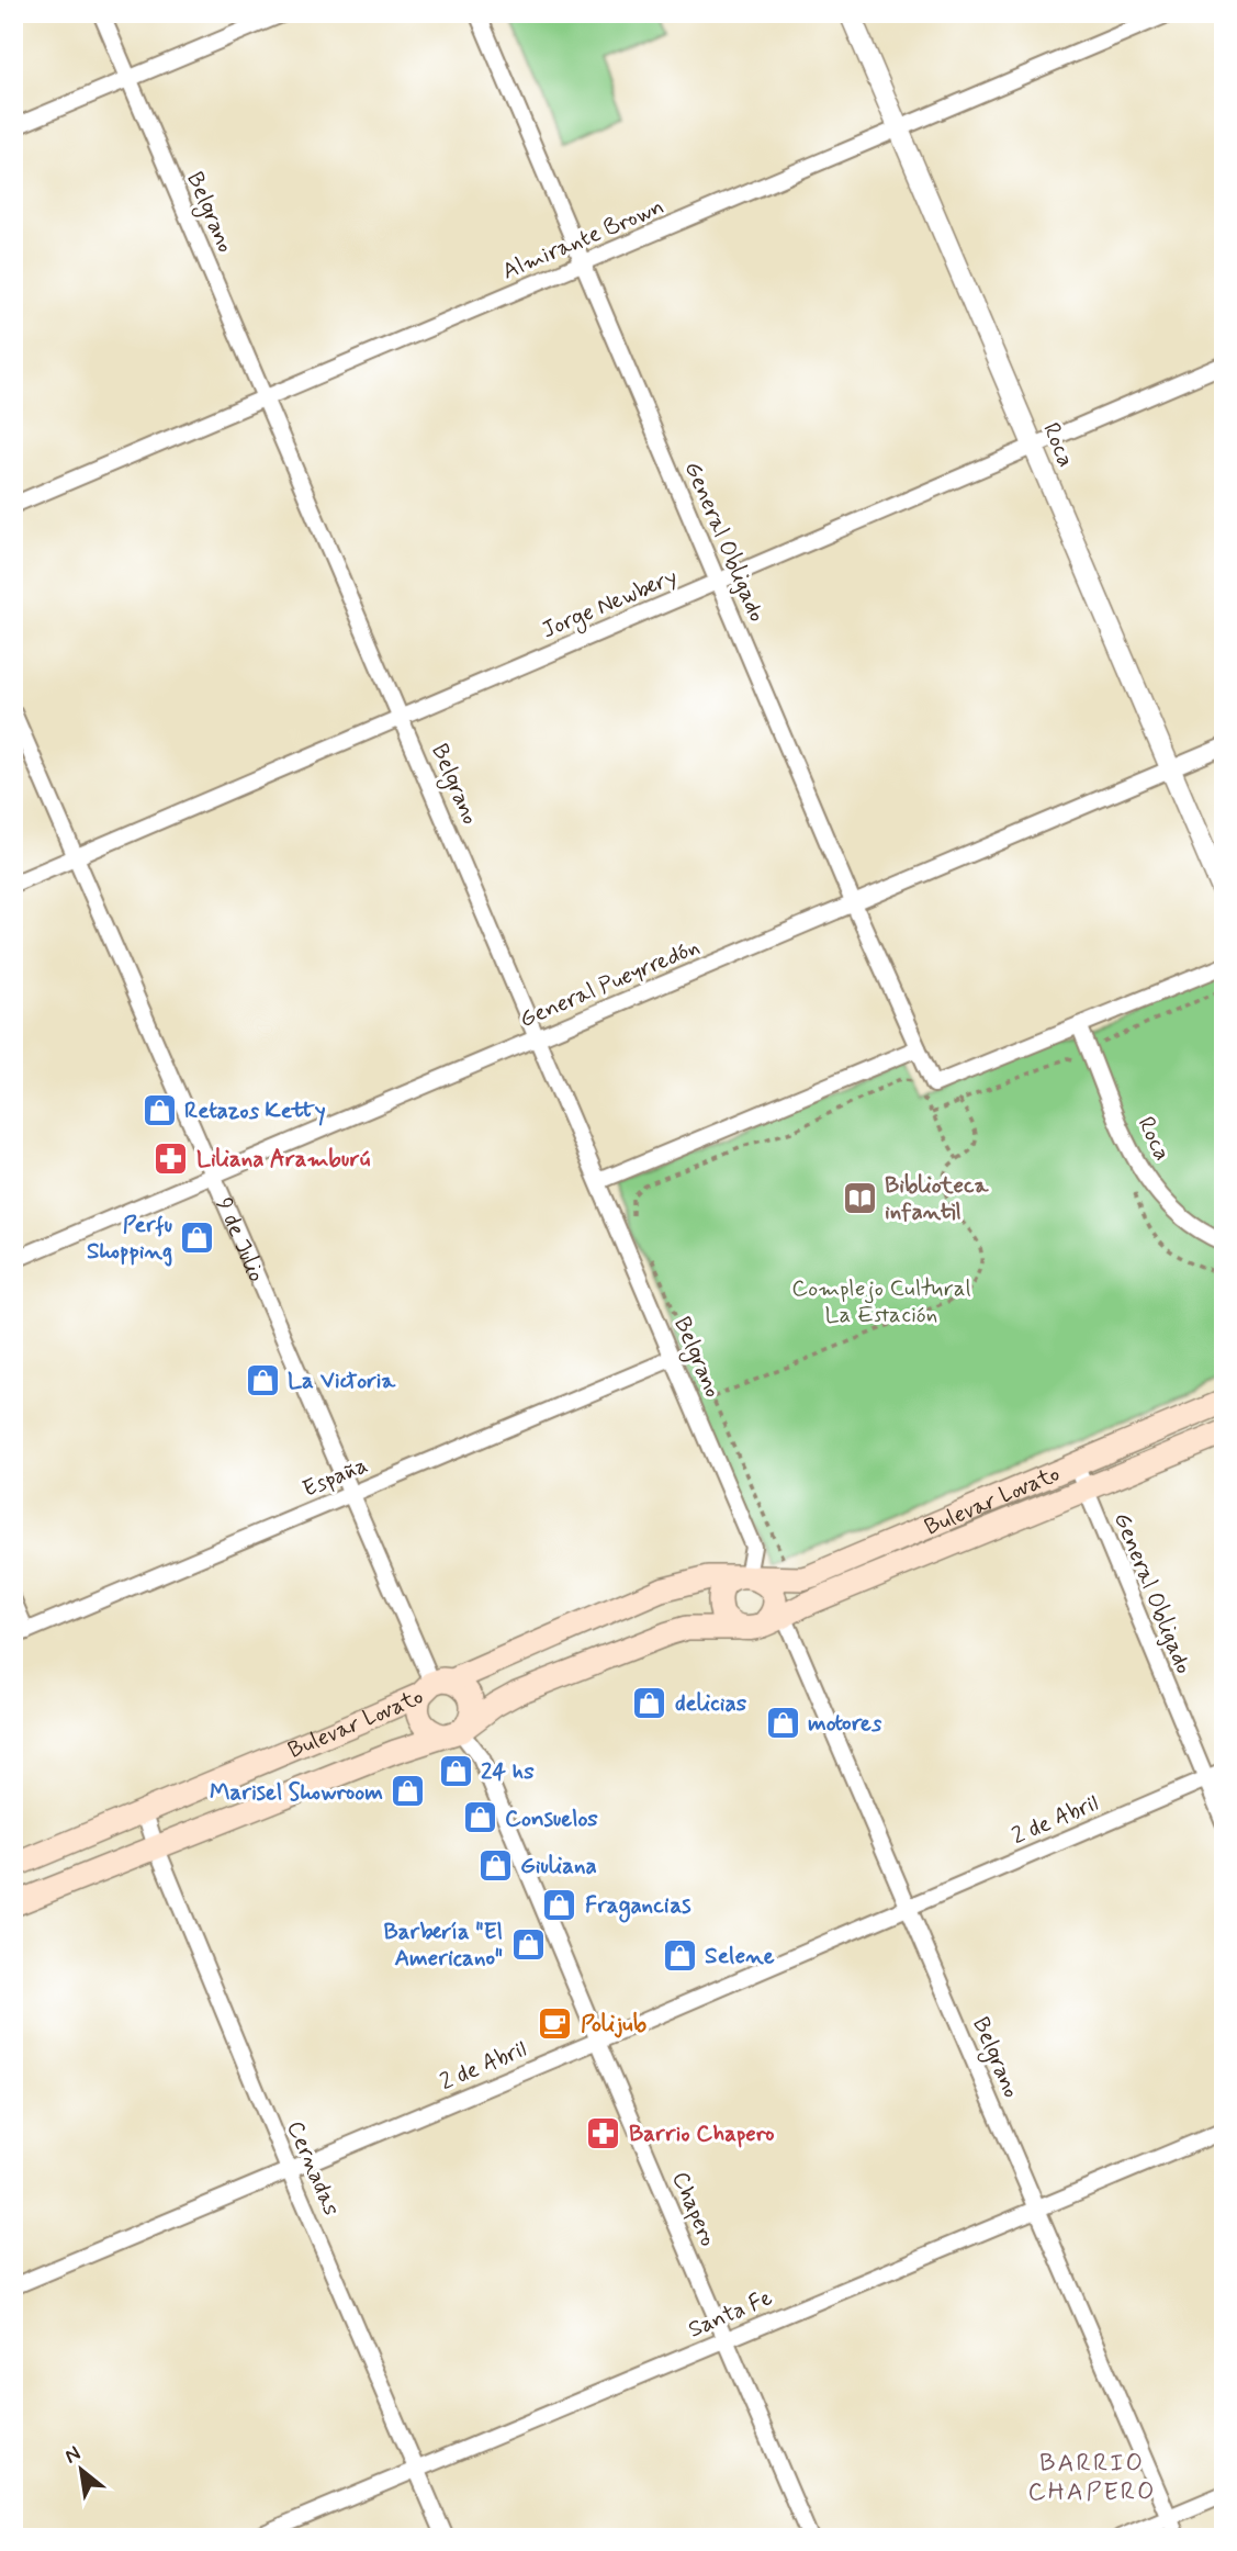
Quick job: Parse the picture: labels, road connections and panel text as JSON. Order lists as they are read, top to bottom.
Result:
{
  "streets": {
    "main road": ["9 de Julio", "Bulevar Lovato"],
    "street": [
      "Belgrano",
      "Almirante Brown",
      "Roca",
      "General Obligado",
      "Jorge Newbery",
      "General Pueyrredón",
      "España",
      "2 de Abril",
      "Cernadas",
      "Chapero",
      "Santa Fe"
    ]
  },
  "crossings": [
    ["Belgrano", "Almirante Brown"],
    ["Belgrano", "Jorge Newbery"],
    ["Belgrano", "General Pueyrredón"],
    ["Belgrano", "España"],
    ["Belgrano", "Bulevar Lovato"],
    ["Belgrano", "2 de Abril"],
    ["Belgrano", "Santa Fe"],
    ["Almirante Brown", "Roca"],
    ["Almirante Brown", "General Obligado"],
    ["Roca", "General Obligado"],
    ["Roca", "Jorge Newbery"],
    ["Roca", "General Pueyrredón"],
    ["General Obligado", "Jorge Newbery"],
    ["General Obligado", "General Pueyrredón"],
    ["General Obligado", "Bulevar Lovato"],
    ["General Obligado", "2 de Abril"],
    ["Jorge Newbery", "9 de Julio"],
    ["General Pueyrredón", "9 de Julio"],
    ["9 de Julio", "España"],
    ["9 de Julio", "Bulevar Lovato"],
    ["9 de Julio", "Chapero"],
    ["Bulevar Lovato", "Cernadas"],
    ["Bulevar Lovato", "Chapero"],
    ["2 de Abril", "Cernadas"],
    ["2 de Abril", "Chapero"],
    ["Cernadas", "Santa Fe"],
    ["Chapero", "Santa Fe"]
  ],
  "districts": ["BARRIO CHAPERO"],
  "parks": ["Complejo Cultural La Estación"],
  "places": {
    "shop": [
      "Retazos Ketty",
      "Perfu Shopping",
      "La Victoria",
      "delicias",
      "motores",
      "24 hs",
      "Marisel Showroom",
      "Consuelos",
      "Giuliana",
      "Fragancias",
      "Barbería \"El Americano\"",
      "Selene"
    ],
    "pharmacy": ["Liliana Aramburú", "Barrio Chapero"],
    "library": ["Biblioteca infantil"],
    "cafe": ["Polijub"]
  },
  "north": "top left"
}
